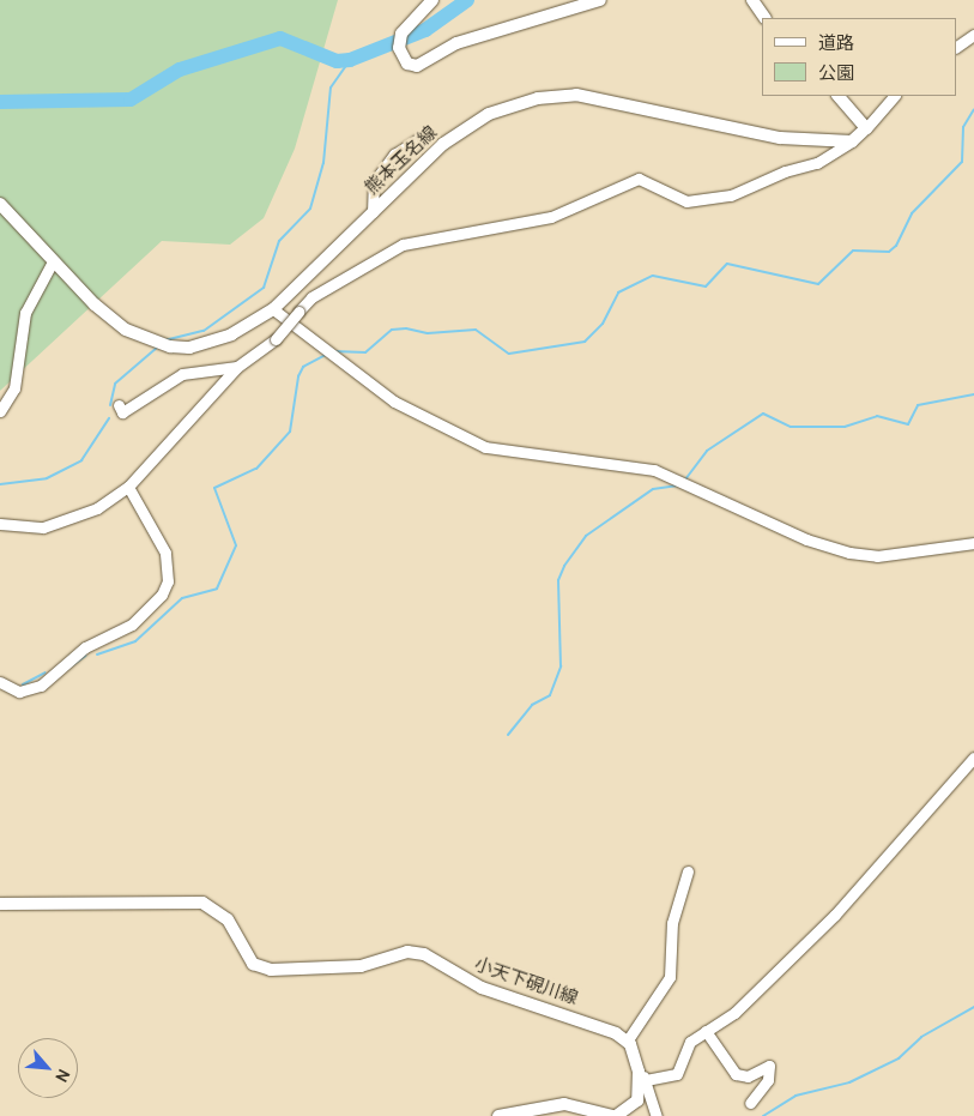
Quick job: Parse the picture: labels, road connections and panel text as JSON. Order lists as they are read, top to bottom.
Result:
{
  "streets": {
    "main road": ["熊本玉名線", "小天下硯川線"]
  },
  "legend": ["道路", "公園"],
  "north": "bottom right"
}
